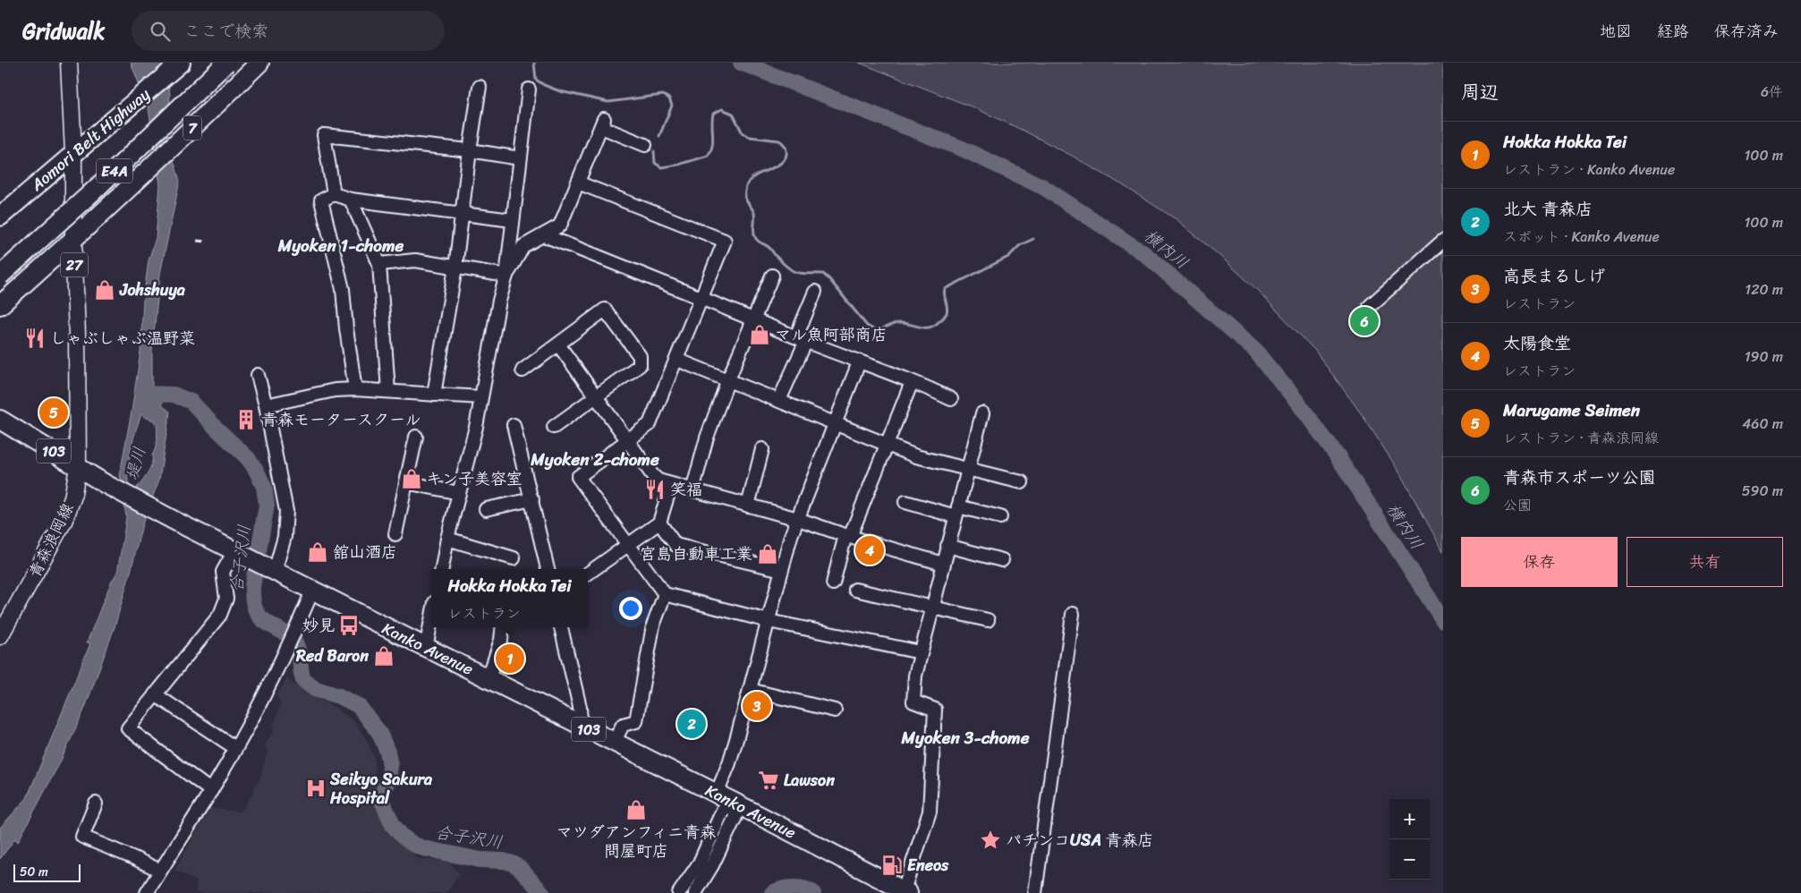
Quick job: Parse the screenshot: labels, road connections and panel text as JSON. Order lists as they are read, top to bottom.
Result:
{
  "streets": {
    "highway": [
      "7",
      "Aomori Belt Highway",
      "E4A",
      "103",
      "Kanko Avenue"
    ],
    "main road": ["27", "青森浪岡線"]
  },
  "crossings": [
    ["7", "青森浪岡線"],
    ["Aomori Belt Highway", "青森浪岡線"],
    ["青森浪岡線", "Kanko Avenue"]
  ],
  "districts": ["Myoken 1-chome", "Myoken 2-chome", "Myoken 3-chome"],
  "water": ["横内川", "堤川", "合子沢川"],
  "places": {
    "shop": [
      "Johshuya",
      "マル魚阿部商店",
      "キン子美容室",
      "舘山酒店",
      "宮島自動車工業",
      "Red Baron",
      "マツダアンフィニ青森 問屋町店"
    ],
    "restaurant": ["しゃぶしゃぶ温野菜", "笑福"],
    "building": ["青森モータースクール"],
    "bus stop": ["妙見"],
    "supermarket": ["Lawson"],
    "hospital": ["Seikyo Sakura Hospital"],
    "place": ["パチンコUSA 青森店"],
    "fuel station": ["Eneos"]
  },
  "scale_bar": "50 m",
  "page": {
    "header": "Gridwalk",
    "search": "ここで検索",
    "nav": ["地図", "経路", "保存済み"],
    "heading": ["周辺", "6件"],
    "list": [
      {
        "mark": "1",
        "name": "Hokka Hokka Tei",
        "note": "レストラン · Kanko Avenue",
        "value": "100 m"
      },
      {
        "mark": "2",
        "name": "北大 青森店",
        "note": "スポット · Kanko Avenue",
        "value": "100 m"
      },
      {
        "mark": "3",
        "name": "高長まるしげ",
        "note": "レストラン",
        "value": "120 m"
      },
      {
        "mark": "4",
        "name": "太陽食堂",
        "note": "レストラン",
        "value": "190 m"
      },
      {
        "mark": "5",
        "name": "Marugame Seimen",
        "note": "レストラン · 青森浪岡線",
        "value": "460 m"
      },
      {
        "mark": "6",
        "name": "青森市スポーツ公園",
        "note": "公園",
        "value": "590 m"
      }
    ],
    "pins": [
      "6",
      "5",
      "4",
      "1",
      "3",
      "2"
    ],
    "buttons": ["保存", "共有"],
    "popup": ["Hokka Hokka Tei", "レストラン"],
    "map_buttons": ["+", "−"],
    "scale": "50 m"
  }
}
